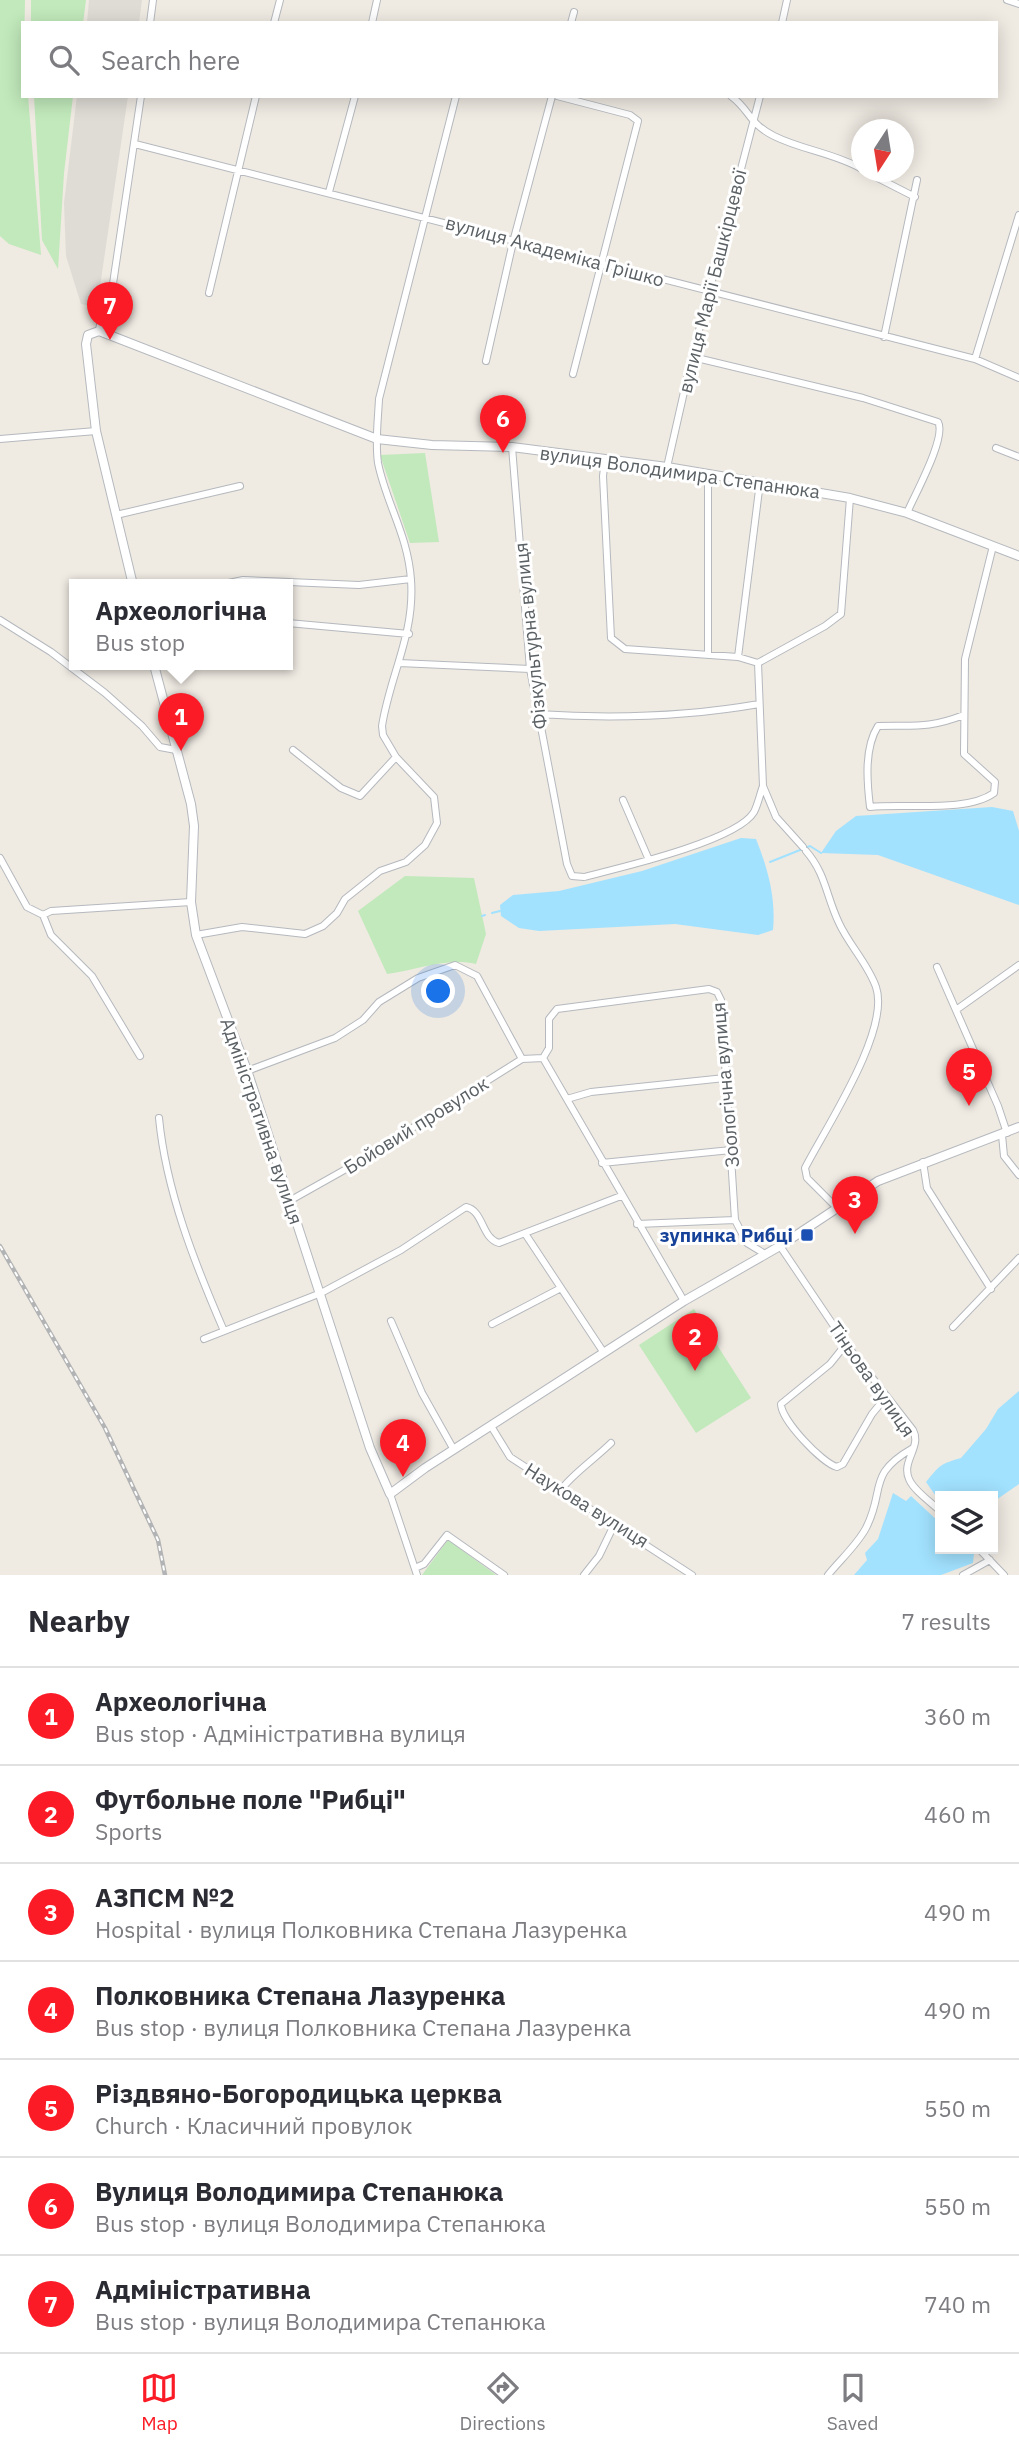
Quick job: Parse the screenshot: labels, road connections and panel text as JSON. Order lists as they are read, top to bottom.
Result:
{
  "streets": {
    "street": [
      "вулиця Академіка Грішко",
      "вулиця Марії Башкірцевої",
      "вулиця Володимира Степанюка",
      "Фізкультурна вулиця",
      "Зоологічна вулиця",
      "Адміністративна вулиця",
      "Бойовий провулок",
      "Тіньова вулиця",
      "Наукова вулиця"
    ]
  },
  "crossings": [
    ["вулиця Академіка Грішко", "вулиця Марії Башкірцевої"],
    ["вулиця Марії Башкірцевої", "вулиця Володимира Степанюка"],
    ["вулиця Володимира Степанюка", "Фізкультурна вулиця"],
    ["Зоологічна вулиця", "Бойовий провулок"],
    ["Адміністративна вулиця", "Бойовий провулок"]
  ],
  "places": {
    "transit": ["зупинка Рибці"]
  },
  "north": "bottom",
  "page": {
    "search": "Search here",
    "pins": [
      "7",
      "6",
      "1",
      "5",
      "3",
      "2",
      "4"
    ],
    "popup": ["Археологічна", "Bus stop"],
    "heading": ["Nearby", "7 results"],
    "list": [
      {
        "mark": "1",
        "name": "Археологічна",
        "note": "Bus stop · Адміністративна вулиця",
        "value": "360 m"
      },
      {
        "mark": "2",
        "name": "Футбольне поле \"Рибці\"",
        "note": "Sports",
        "value": "460 m"
      },
      {
        "mark": "3",
        "name": "АЗПСМ №2",
        "note": "Hospital · вулиця Полковника Степана Лазуренка",
        "value": "490 m"
      },
      {
        "mark": "4",
        "name": "Полковника Степана Лазуренка",
        "note": "Bus stop · вулиця Полковника Степана Лазуренка",
        "value": "490 m"
      },
      {
        "mark": "5",
        "name": "Різдвяно-Богородицька церква",
        "note": "Church · Класичний провулок",
        "value": "550 m"
      },
      {
        "mark": "6",
        "name": "Вулиця Володимира Степанюка",
        "note": "Bus stop · вулиця Володимира Степанюка",
        "value": "550 m"
      },
      {
        "mark": "7",
        "name": "Адміністративна",
        "note": "Bus stop · вулиця Володимира Степанюка",
        "value": "740 m"
      }
    ],
    "nav": ["Map", "Directions", "Saved"]
  }
}
